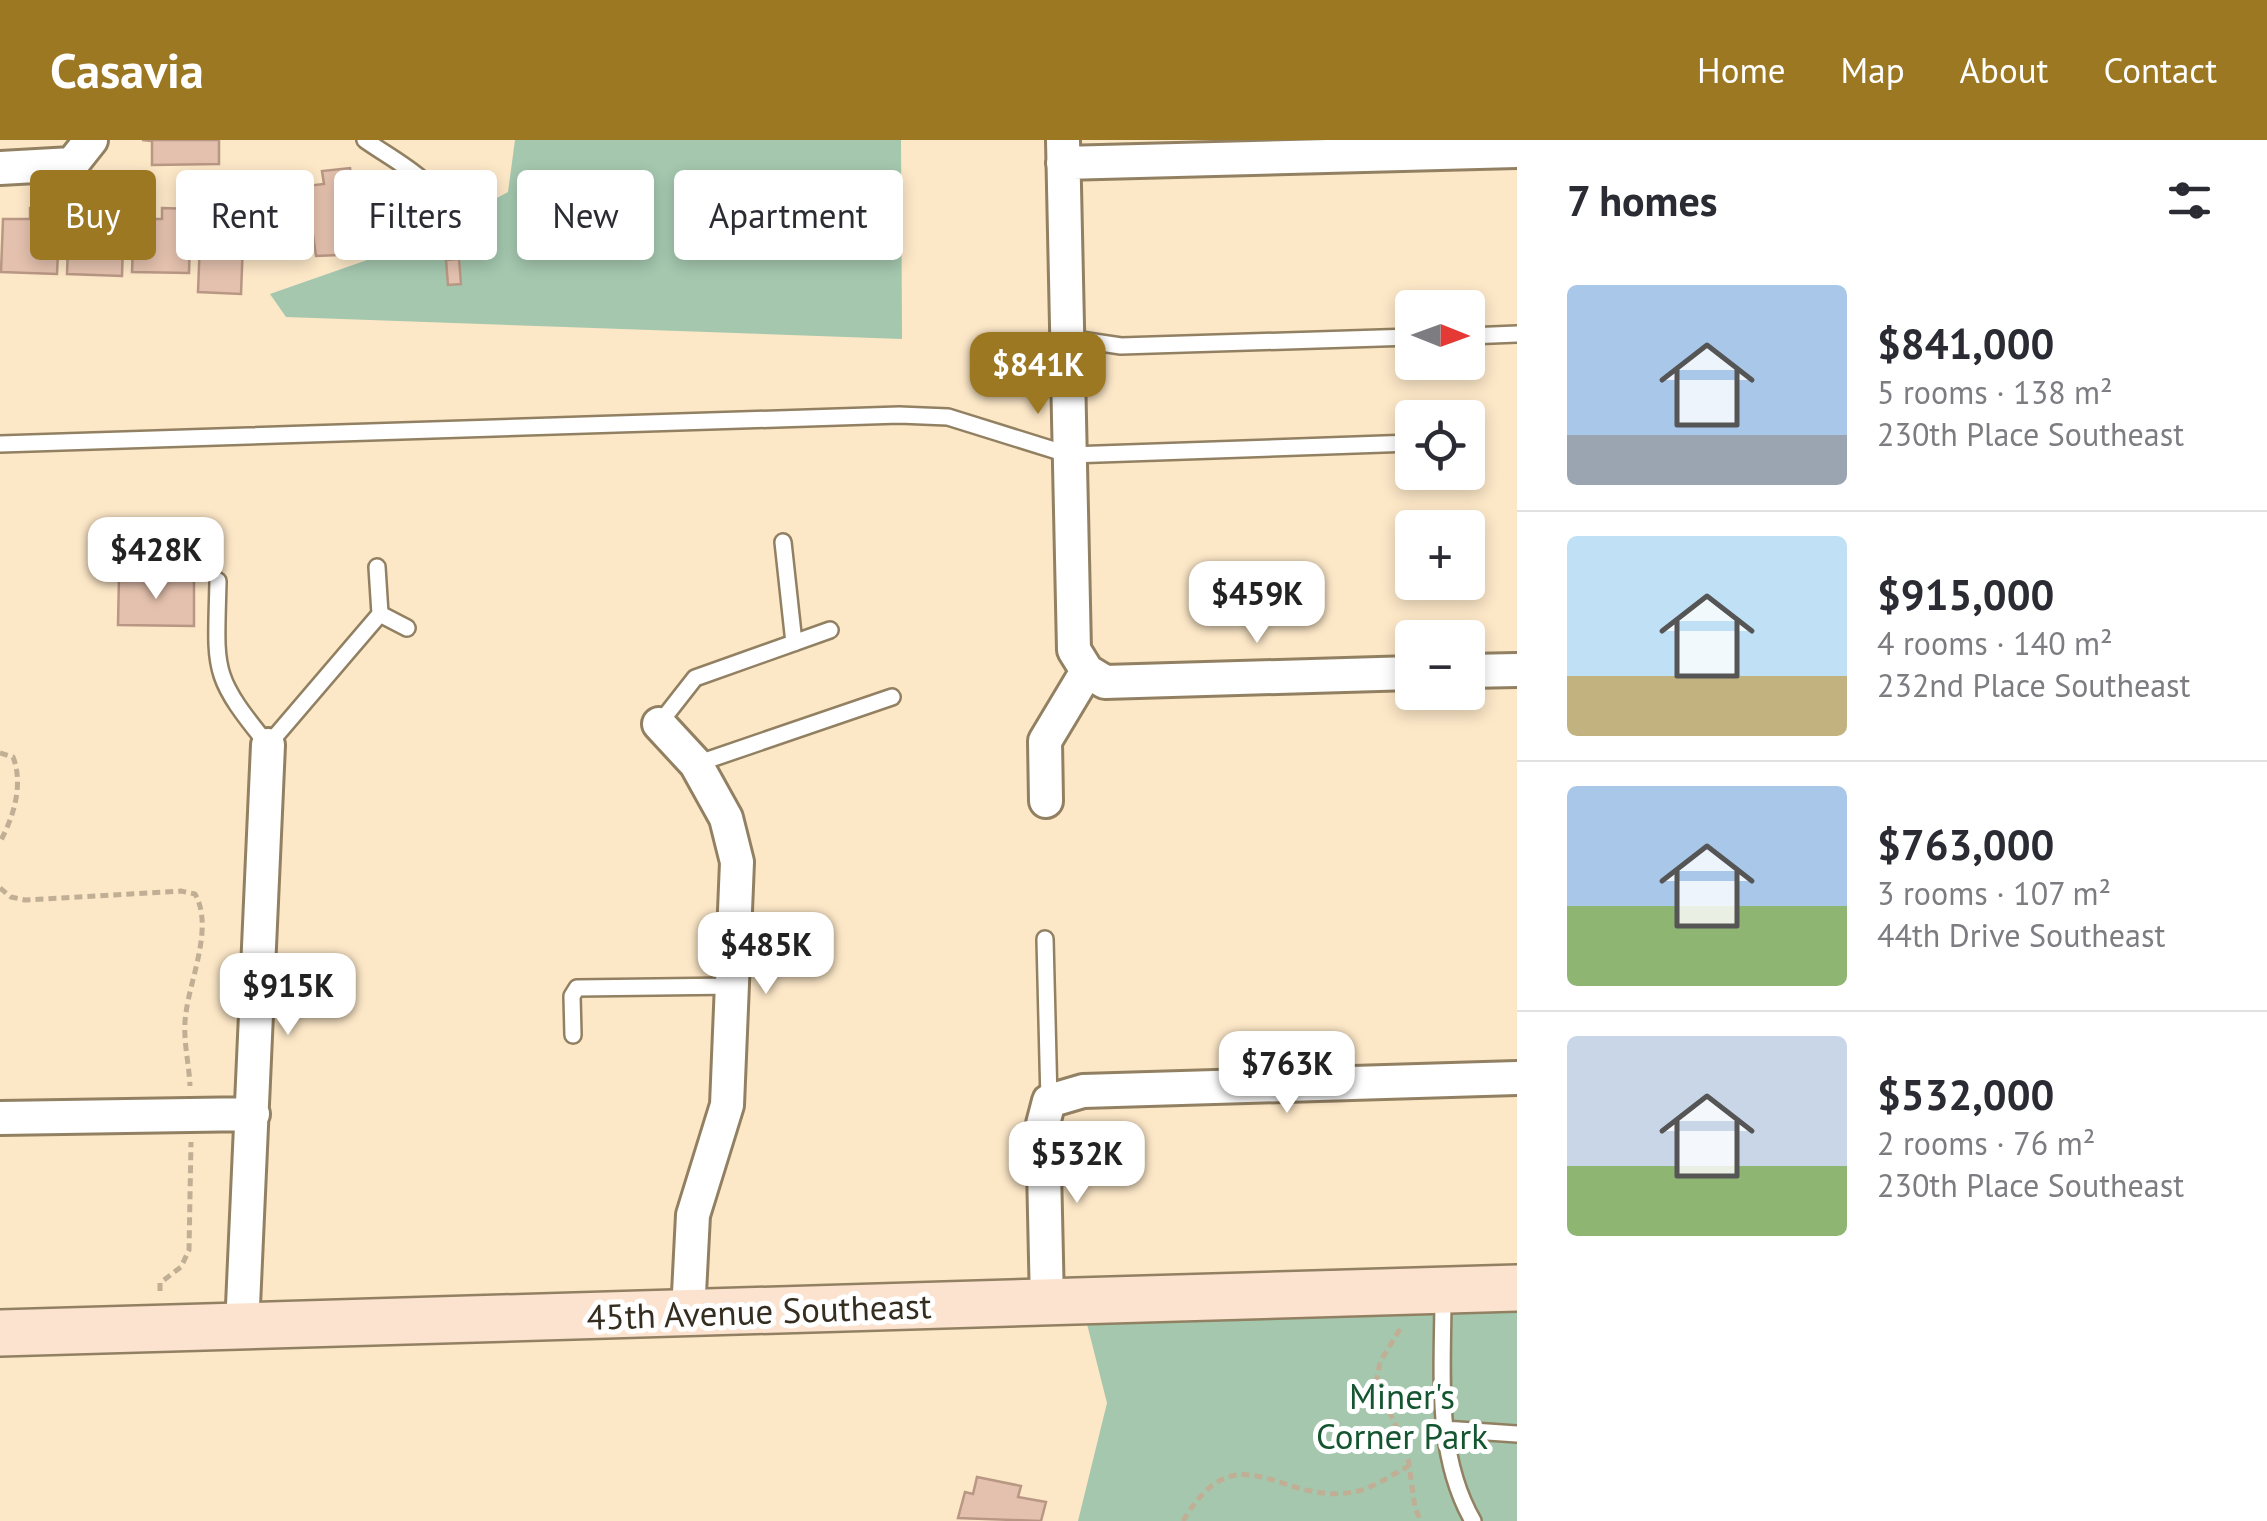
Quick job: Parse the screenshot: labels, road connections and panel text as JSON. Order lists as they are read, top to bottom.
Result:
{
  "streets": {
    "street": ["45th Avenue Southeast"]
  },
  "parks": ["Miner's Corner Park"],
  "north": "right",
  "page": {
    "header": "Casavia",
    "nav": [
      "Home",
      "Map",
      "About",
      "Contact"
    ],
    "heading": "7 homes",
    "chip": [
      "Buy",
      "Rent",
      "Filters",
      "New",
      "Apartment"
    ],
    "list": [
      {
        "name": "$841,000",
        "note": "5 rooms · 138 m² · 230th Place Southeast"
      },
      {
        "name": "$915,000",
        "note": "4 rooms · 140 m² · 232nd Place Southeast"
      },
      {
        "name": "$763,000",
        "note": "3 rooms · 107 m² · 44th Drive Southeast"
      },
      {
        "name": "$532,000",
        "note": "2 rooms · 76 m² · 230th Place Southeast"
      }
    ],
    "map_buttons": ["+", "−"],
    "price": [
      "$841K",
      "$428K",
      "$459K",
      "$485K",
      "$915K",
      "$763K",
      "$532K"
    ]
  }
}
